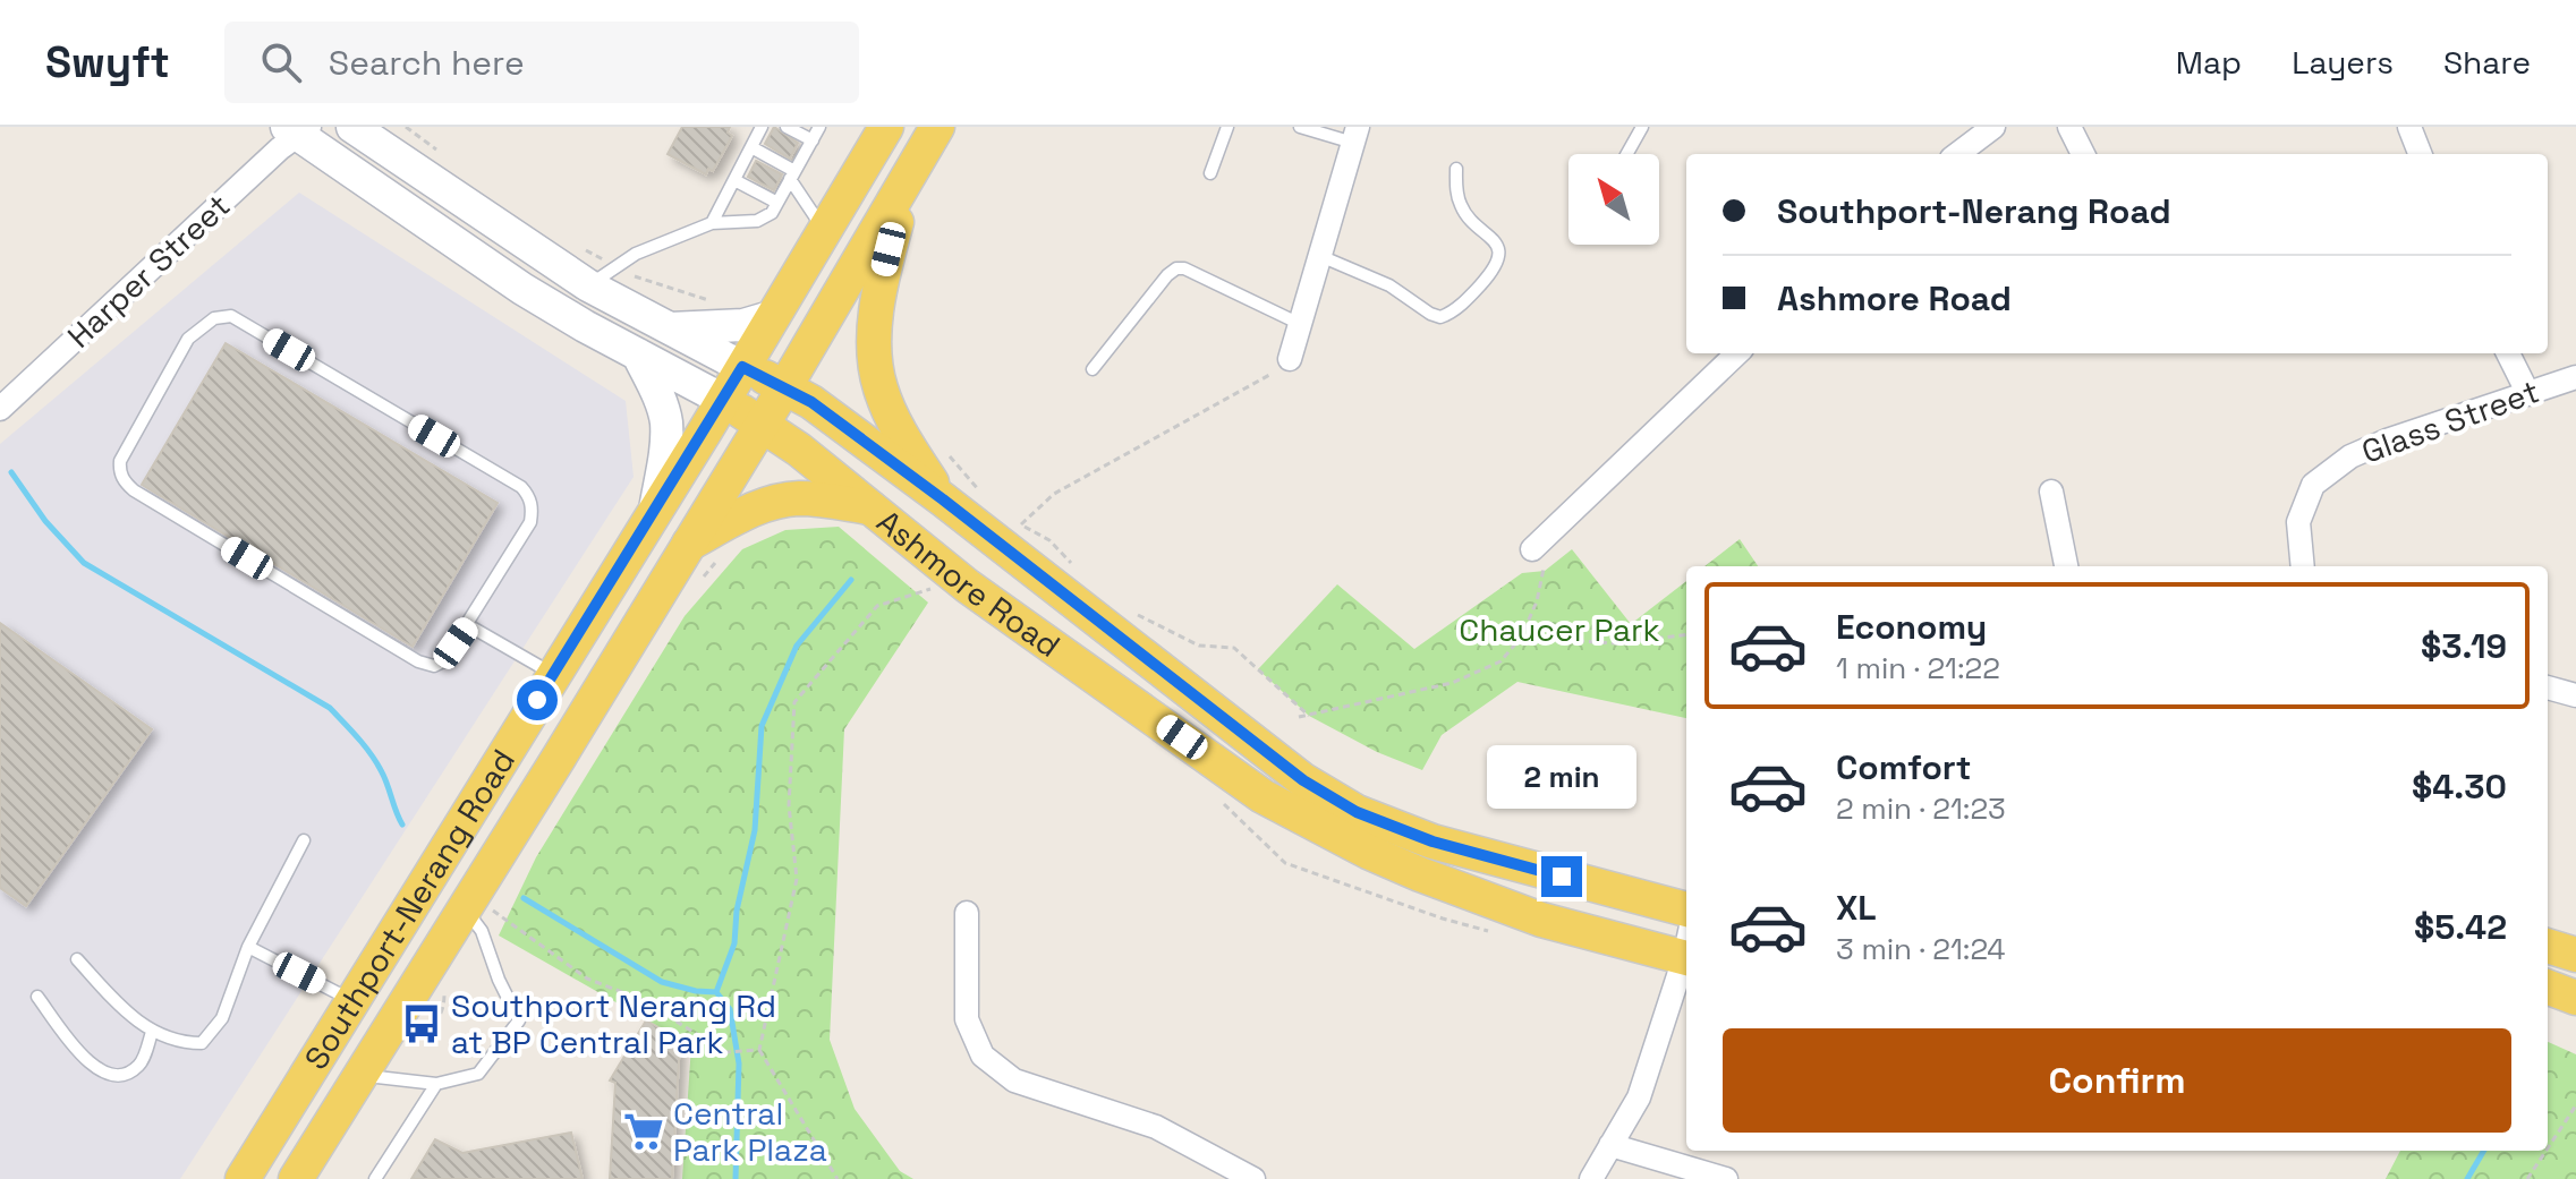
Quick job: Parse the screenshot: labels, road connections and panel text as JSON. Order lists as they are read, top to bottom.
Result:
{
  "streets": {
    "main road": ["Ashmore Road", "Southport-Nerang Road"],
    "street": ["Harper Street", "Glass Street"]
  },
  "crossings": [
    ["Harper Street", "Ashmore Road"],
    ["Ashmore Road", "Southport-Nerang Road"]
  ],
  "parks": ["Chaucer Park"],
  "places": {
    "bus stop": ["Southport Nerang Rd at BP Central Park"],
    "supermarket": ["Central Park Plaza"]
  },
  "north": "top left",
  "page": {
    "header": "Swyft",
    "search": "Search here",
    "nav": ["Map", "Layers", "Share"],
    "banner": ["Southport-Nerang Road", "Ashmore Road"],
    "list": [
      {
        "name": "Economy",
        "note": "1 min · 21:22",
        "value": "$3.19"
      },
      {
        "name": "Comfort",
        "note": "2 min · 21:23",
        "value": "$4.30"
      },
      {
        "name": "XL",
        "note": "3 min · 21:24",
        "value": "$5.42"
      }
    ],
    "bubble": "2 min",
    "buttons": "Confirm"
  }
}
